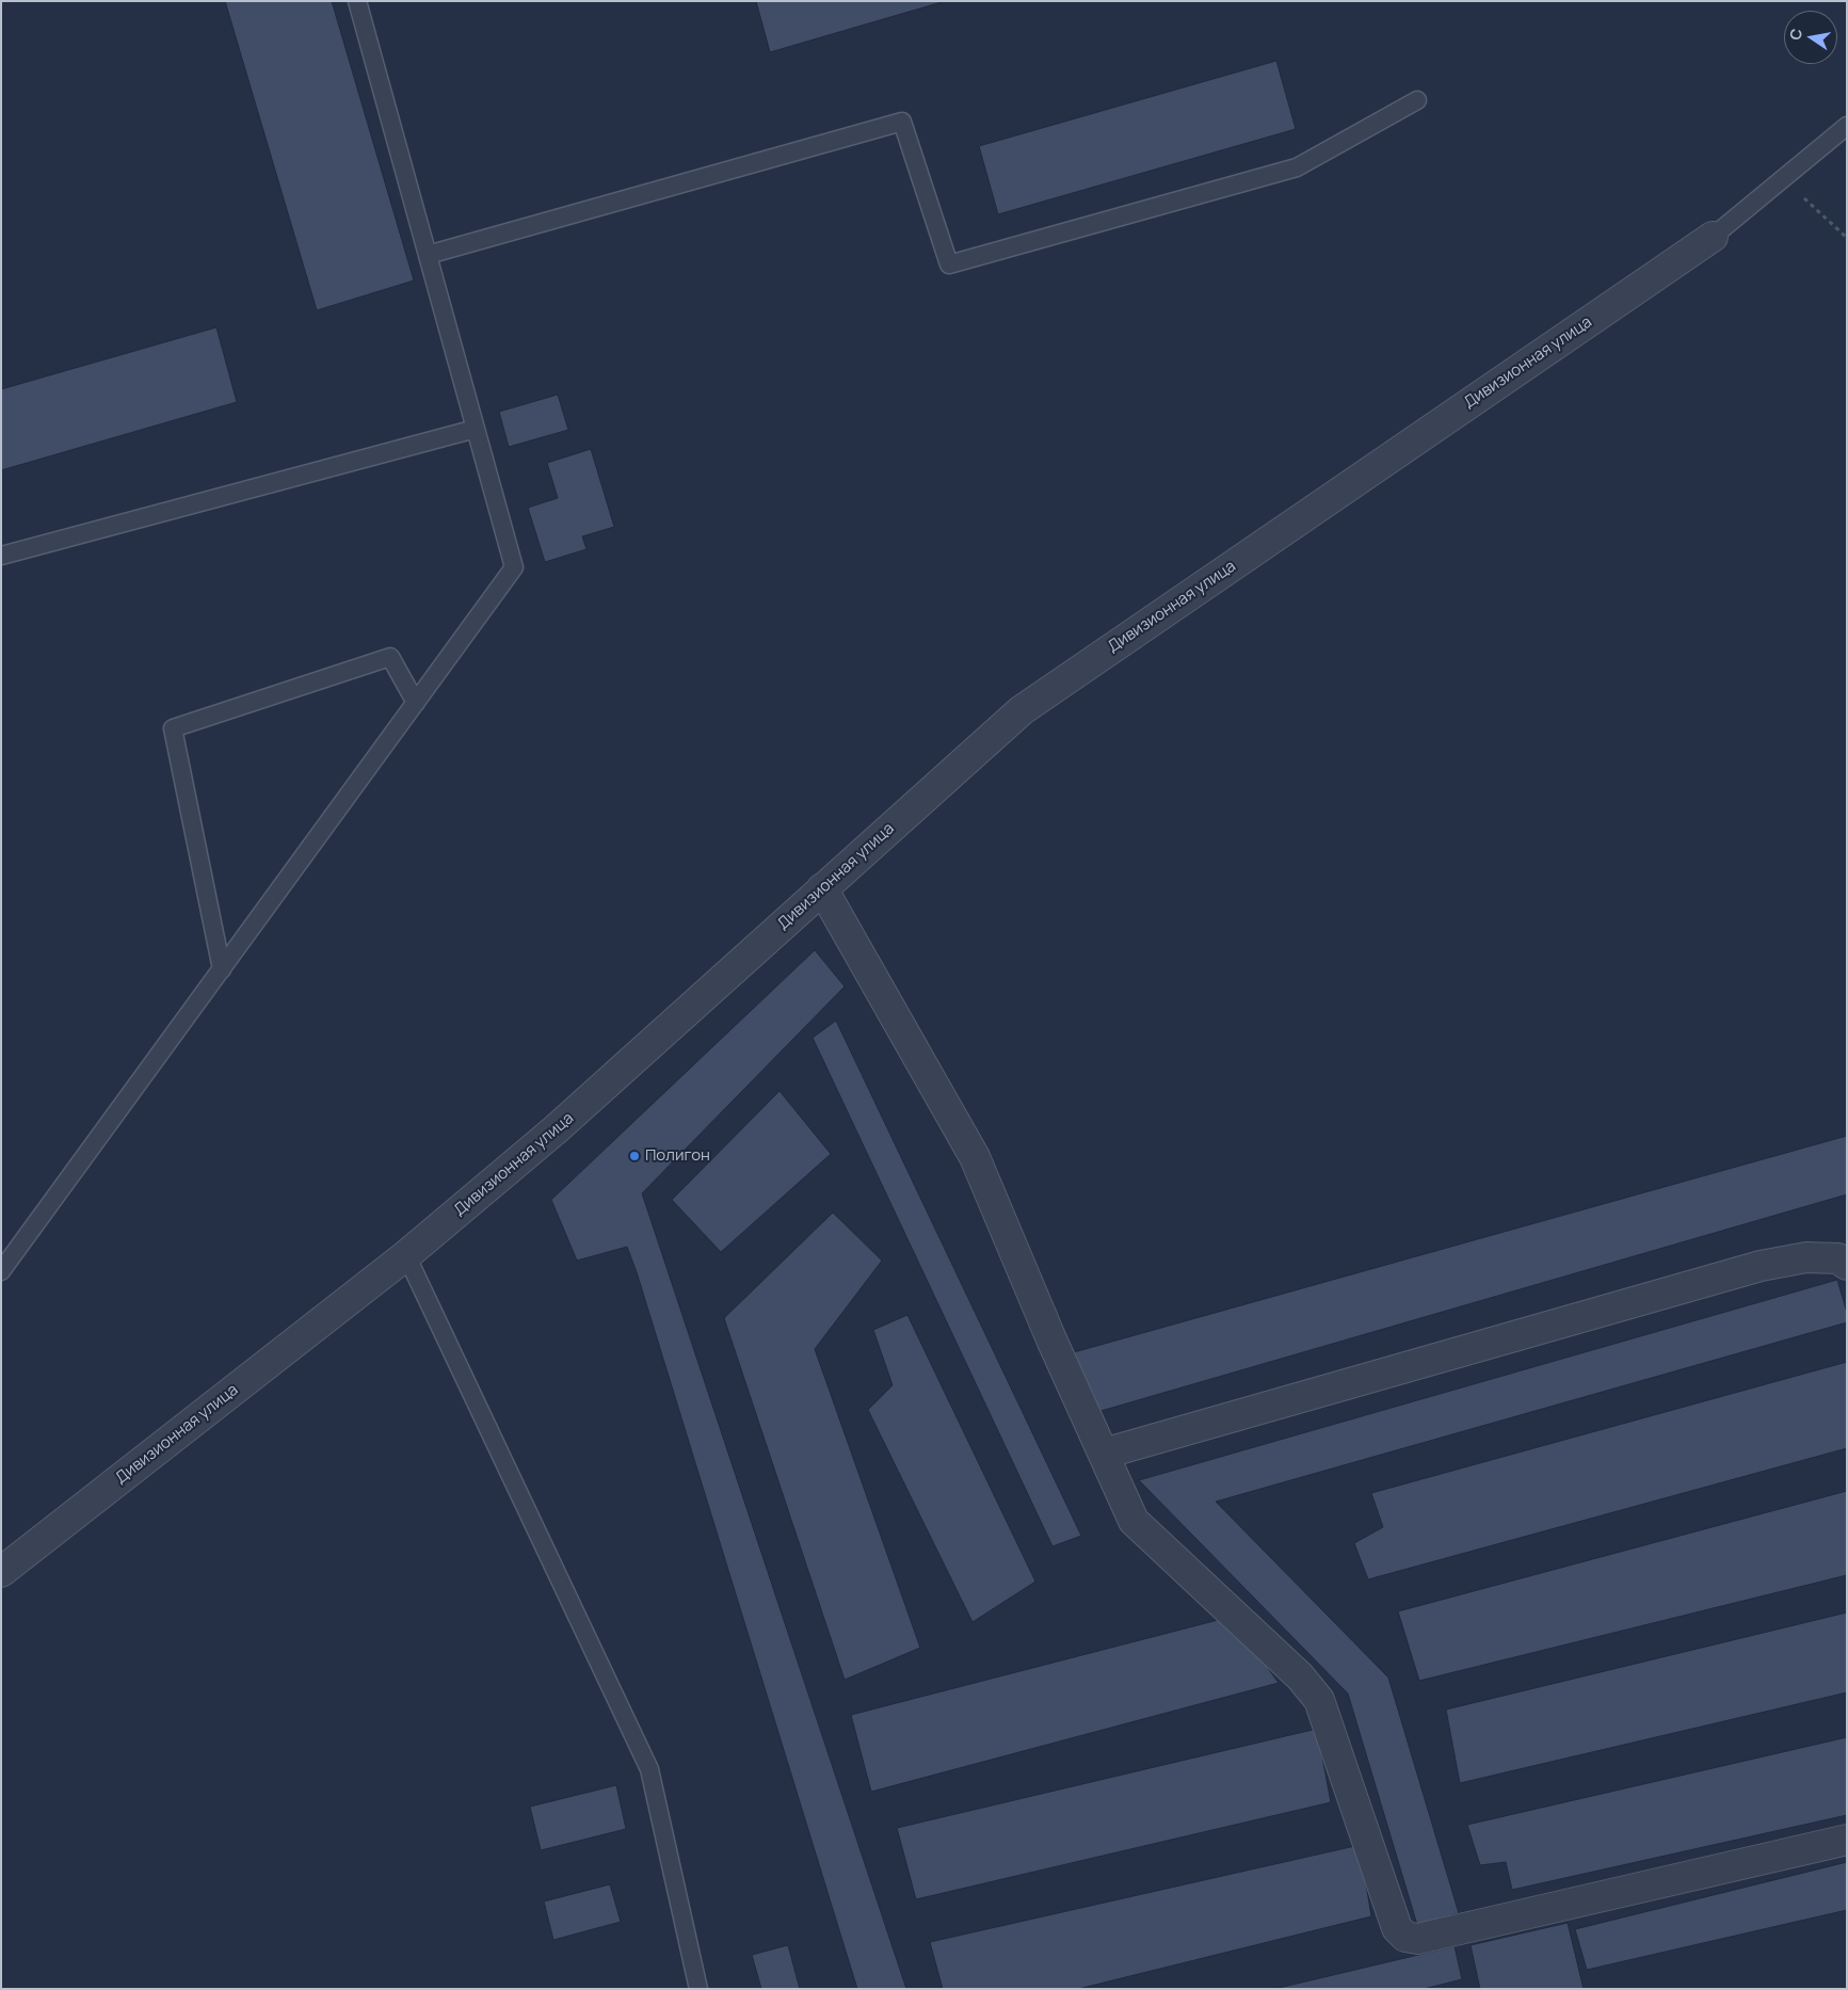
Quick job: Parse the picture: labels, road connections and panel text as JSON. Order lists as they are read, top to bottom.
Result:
{
  "streets": {
    "street": ["Дивизионная улица"]
  },
  "places": ["Полигон"],
  "north": "left"
}
